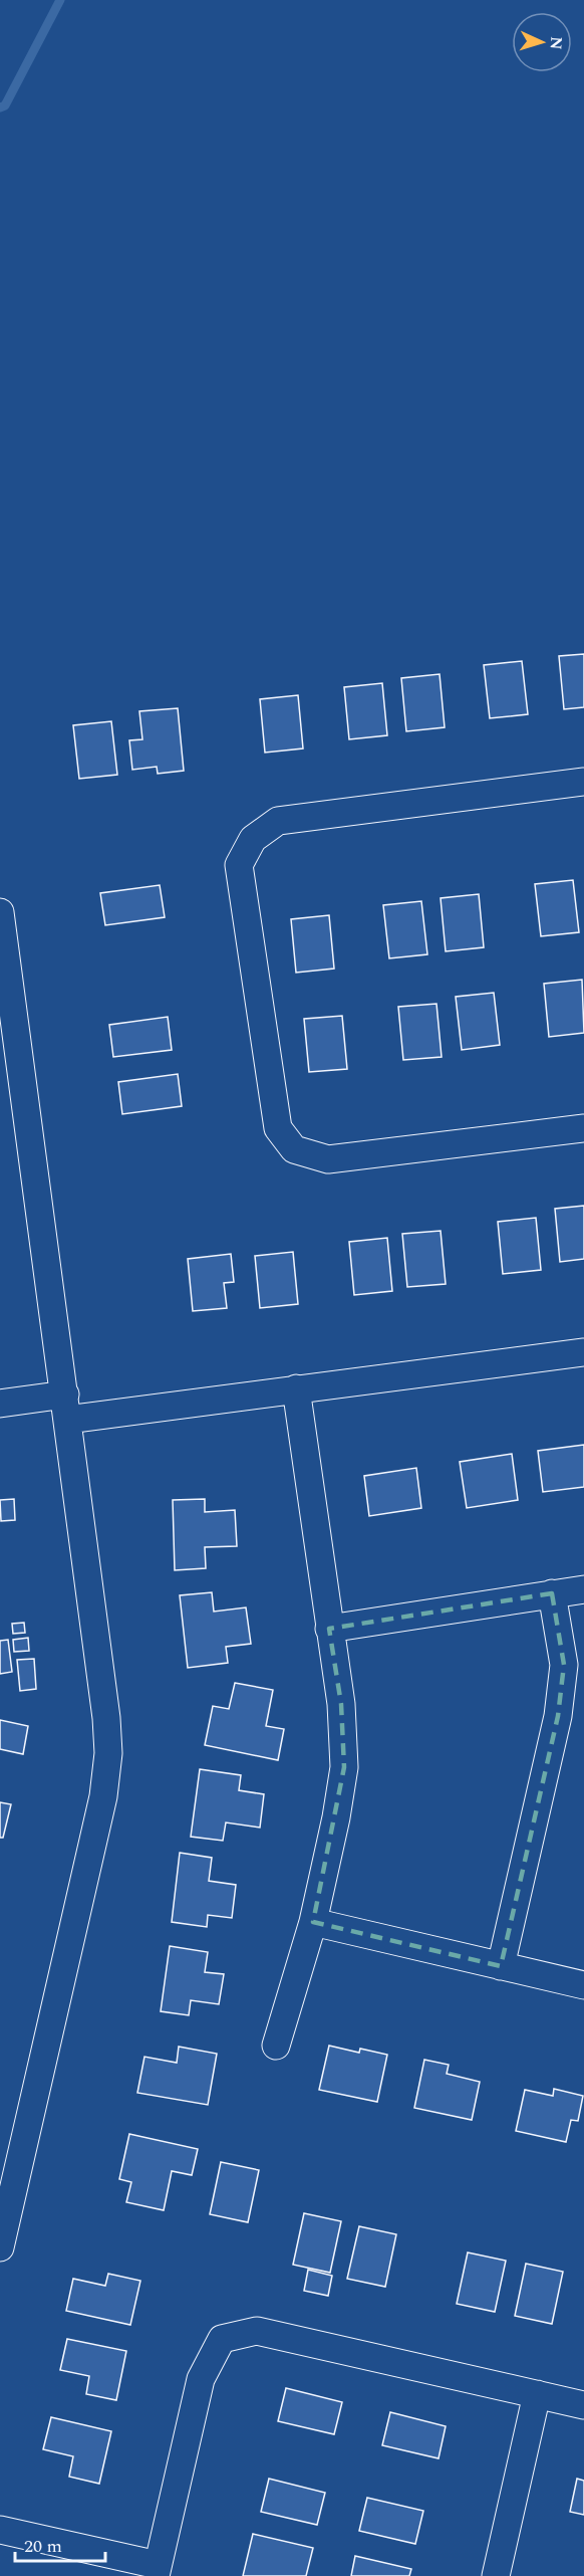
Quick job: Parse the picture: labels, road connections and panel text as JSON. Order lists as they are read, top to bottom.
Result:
{
  "scale_bar": "20 m",
  "north": "right"
}
